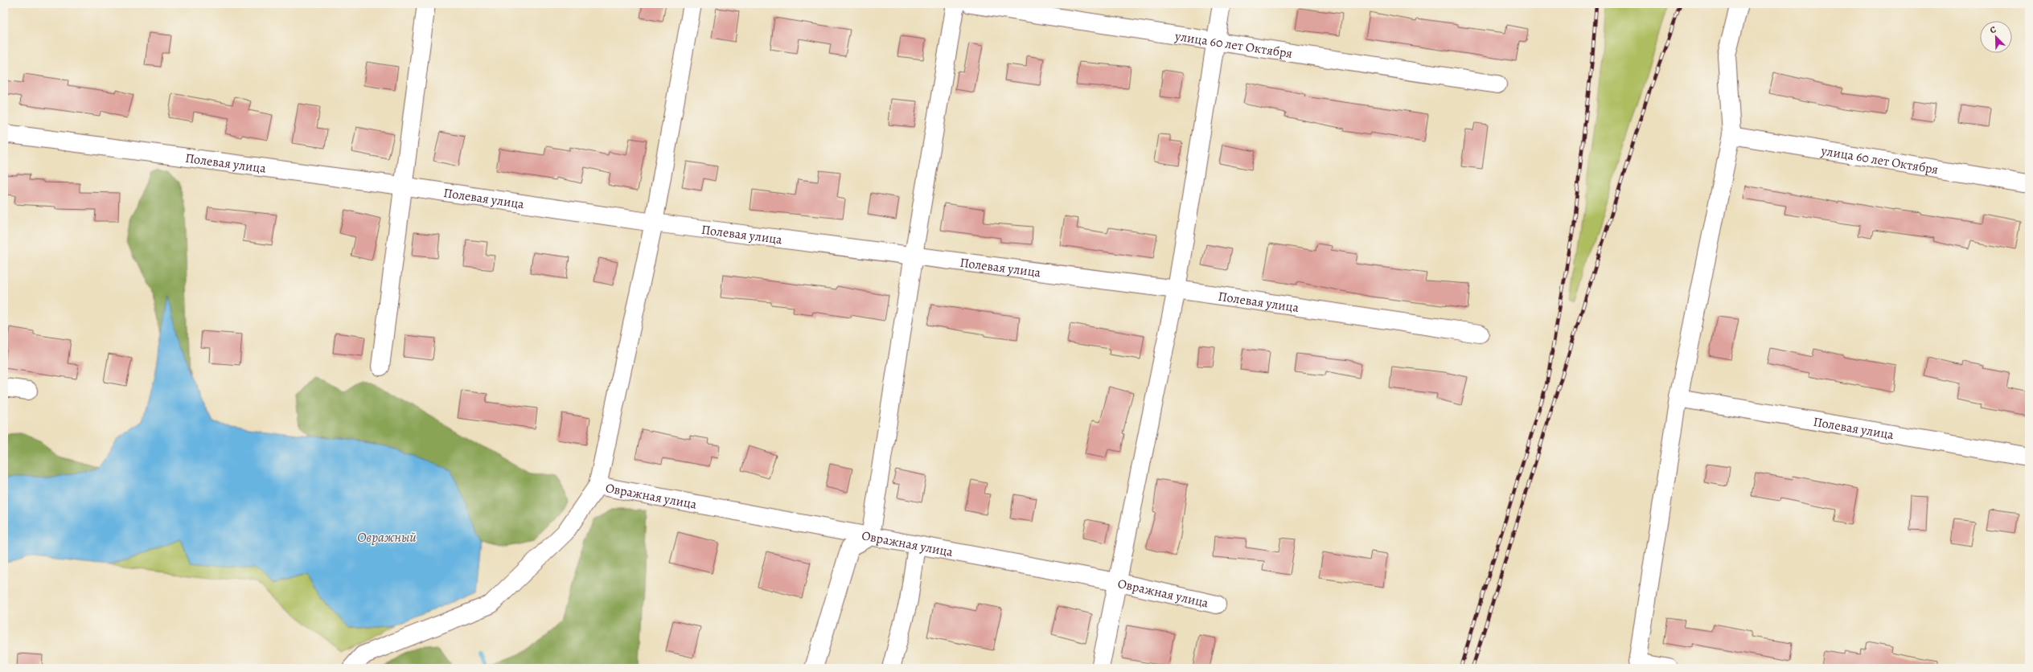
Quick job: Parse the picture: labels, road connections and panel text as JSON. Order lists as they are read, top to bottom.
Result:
{
  "streets": {
    "street": ["улица 60 лет Октября", "Полевая улица", "Овражная улица"]
  },
  "water": ["Овражный"],
  "north": "top left"
}
